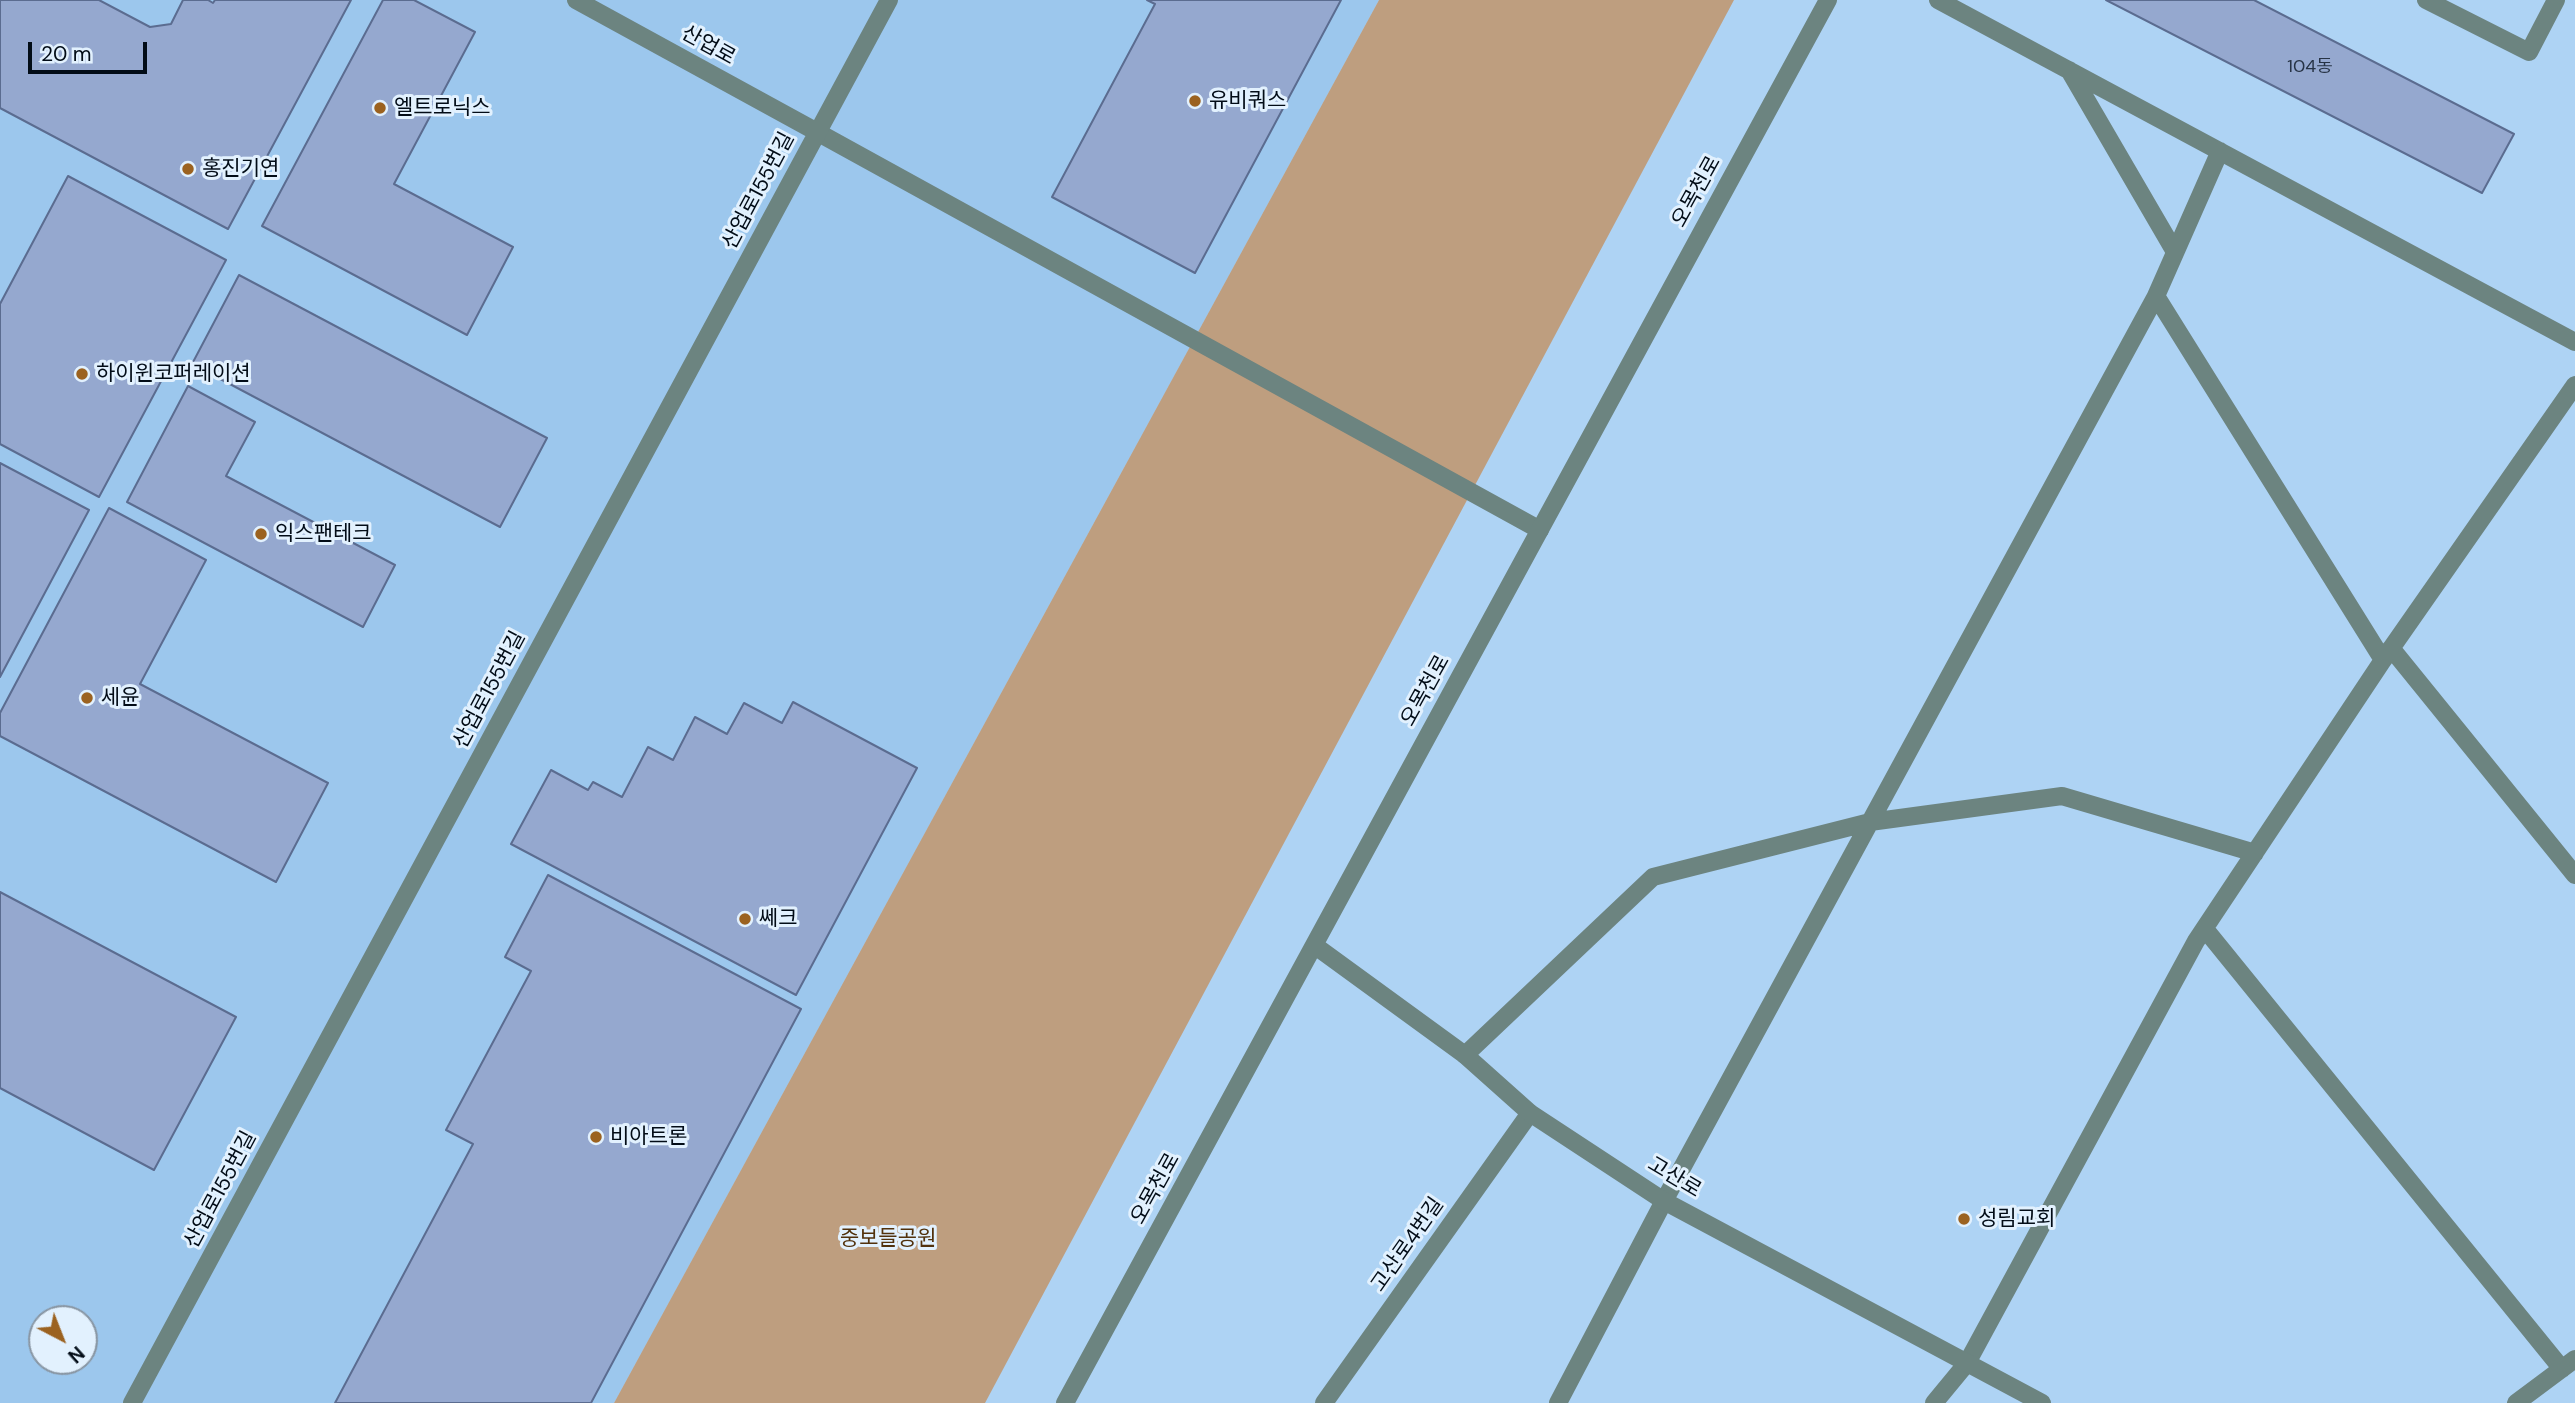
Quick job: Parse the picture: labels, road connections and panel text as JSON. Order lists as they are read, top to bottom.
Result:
{
  "streets": {
    "street": [
      "산업로",
      "산업로155번길",
      "오목천로",
      "고산로",
      "고산로4번길"
    ]
  },
  "crossings": [
    ["산업로", "산업로155번길"],
    ["산업로", "오목천로"],
    ["오목천로", "고산로"],
    ["고산로", "고산로4번길"]
  ],
  "parks": ["중보들공원"],
  "places": [
    "유비쿼스",
    "엘트로닉스",
    "홍진기연",
    "하이윈코퍼레이션",
    "익스팬테크",
    "세윤",
    "쎄크",
    "비아트론",
    "성림교회"
  ],
  "house_numbers": ["104동"],
  "scale_bar": "20 m",
  "north": "bottom right"
}
